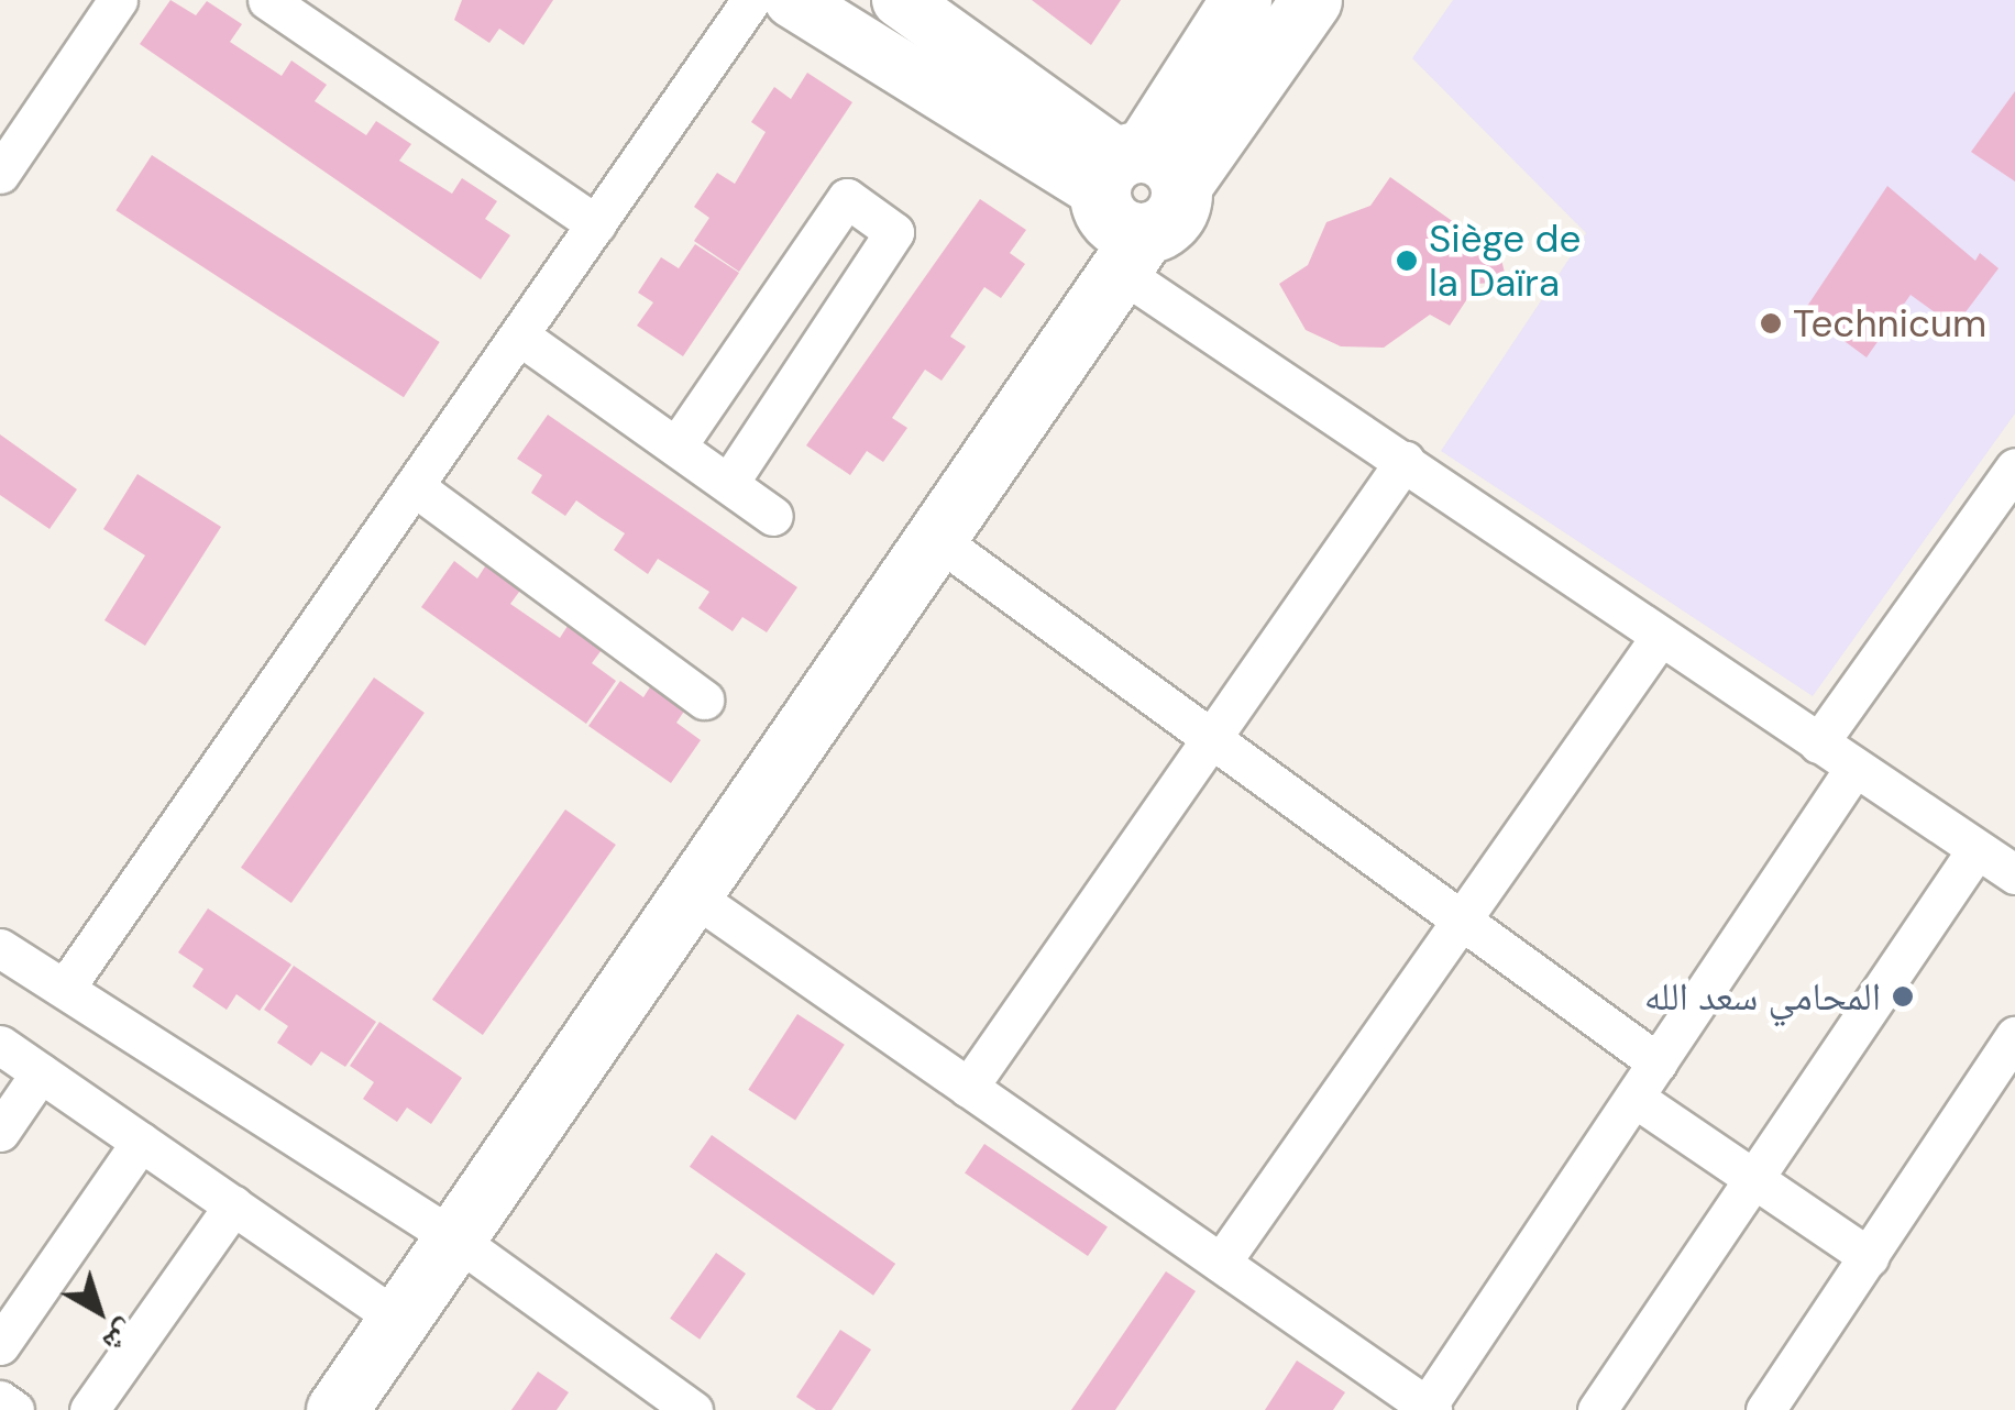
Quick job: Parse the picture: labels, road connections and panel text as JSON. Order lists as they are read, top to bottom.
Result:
{
  "places": ["Siège de la Daïra", "Technicum", "المحامي سعد الله"],
  "north": "bottom right"
}
